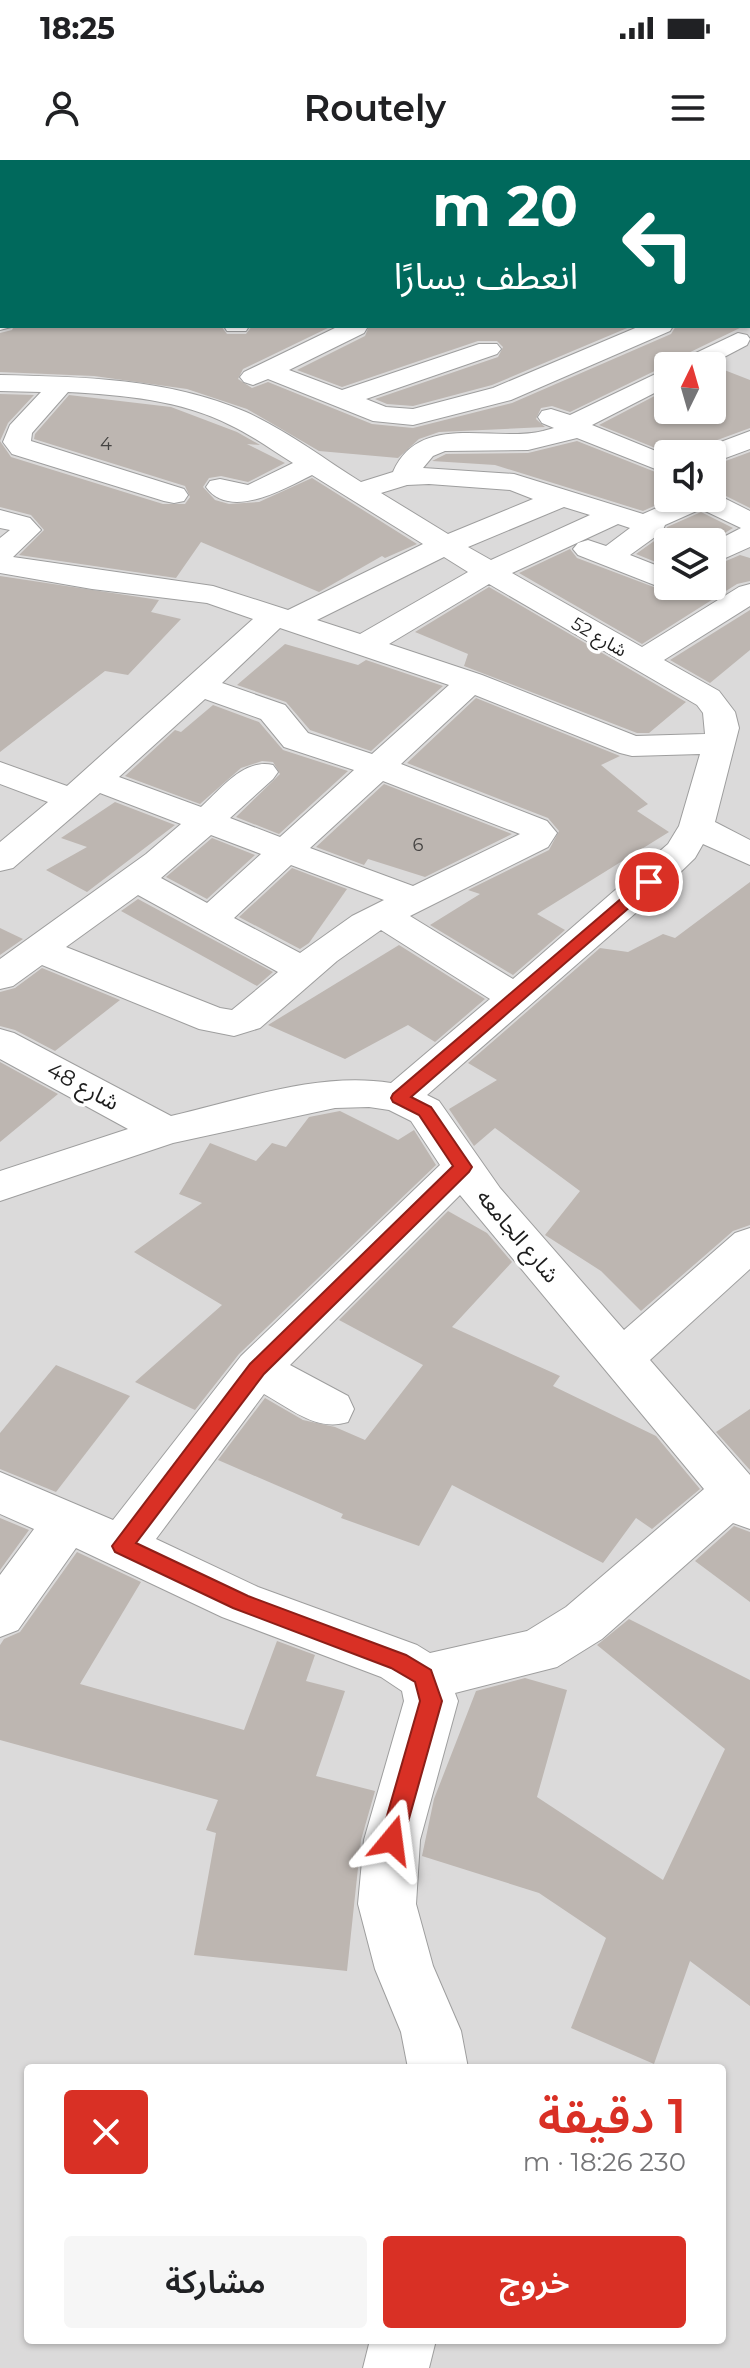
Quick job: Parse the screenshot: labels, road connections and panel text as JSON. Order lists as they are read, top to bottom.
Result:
{
  "streets": {
    "street": ["شارع 52", "شارع 48", "شارع الجامعه"]
  },
  "crossings": [
    ["شارع 48", "شارع الجامعه"]
  ],
  "house_numbers": ["4", "6"],
  "north": "top",
  "page": {
    "status": "18:25",
    "header": "Routely",
    "turn": ["20 m", "انعطف يسارًا"],
    "heading": ["1 دقيقة", "230 m · 18:26"],
    "buttons": ["خروج", "مشاركة"]
  }
}
